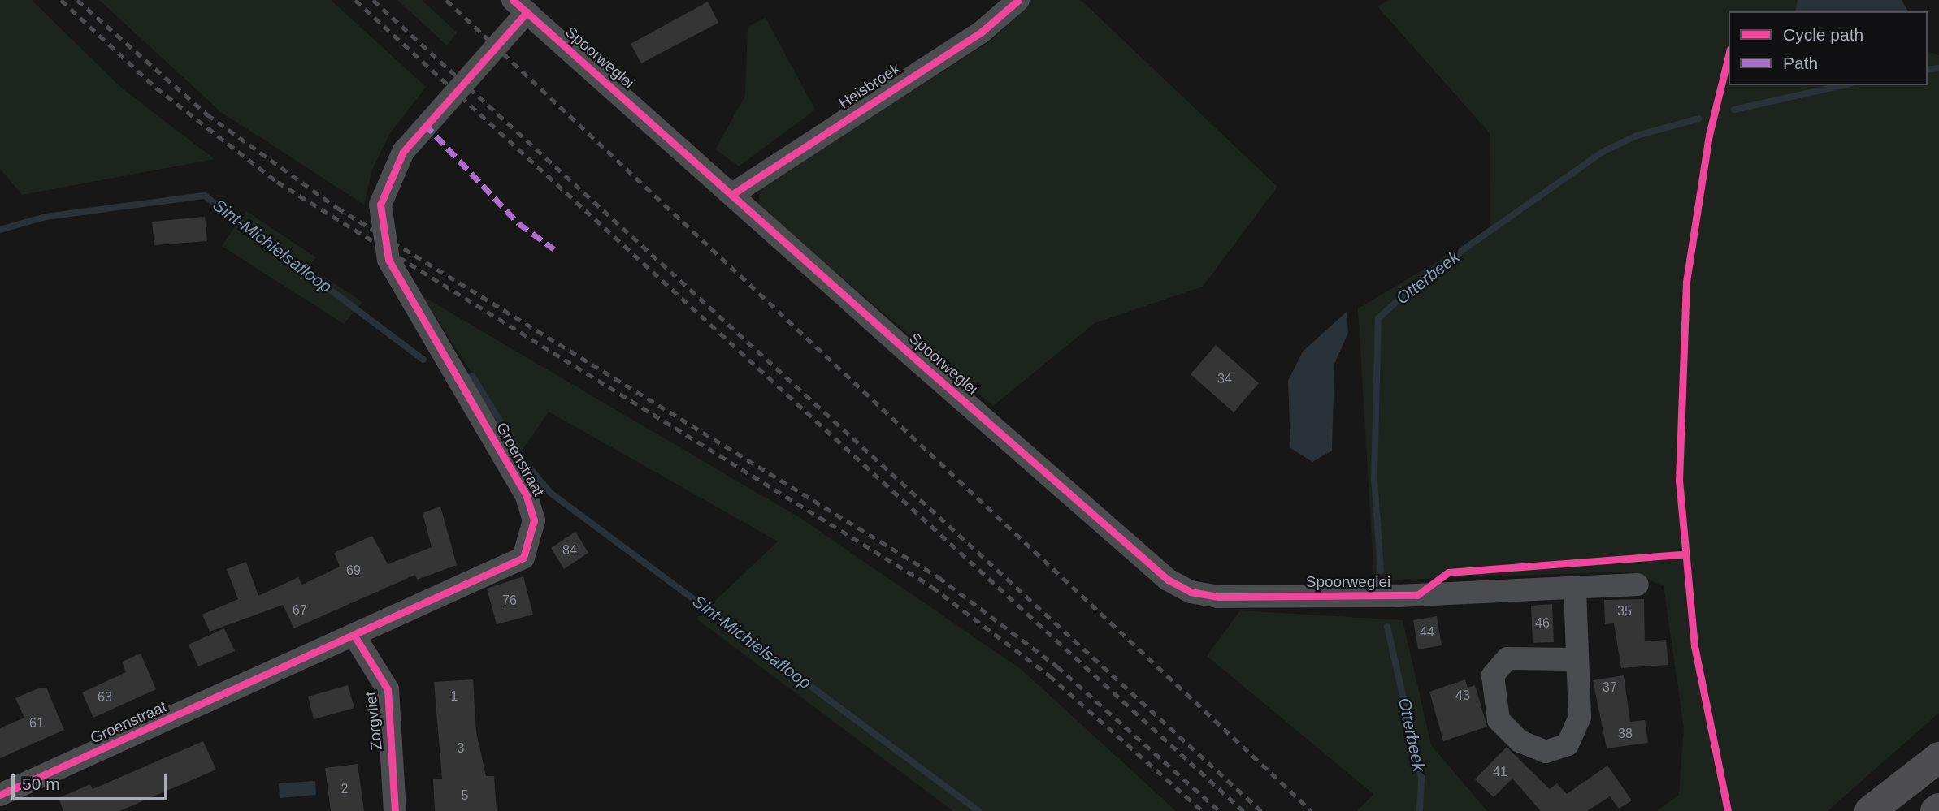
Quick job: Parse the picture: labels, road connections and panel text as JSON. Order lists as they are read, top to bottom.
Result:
{
  "streets": {
    "street": [
      "Spoorweglei",
      "Heisbroek",
      "Groenstraat",
      "Zorgvliet"
    ]
  },
  "crossings": [
    ["Spoorweglei", "Heisbroek"],
    ["Spoorweglei", "Groenstraat"],
    ["Groenstraat", "Zorgvliet"]
  ],
  "water": ["Sint-Michielsafloop", "Otterbeek"],
  "house_numbers": [
    "34",
    "84",
    "69",
    "76",
    "67",
    "35",
    "46",
    "44",
    "37",
    "43",
    "1",
    "63",
    "61",
    "38",
    "3",
    "41",
    "2",
    "5"
  ],
  "legend": ["Cycle path", "Path"],
  "scale_bar": "50 m"
}
